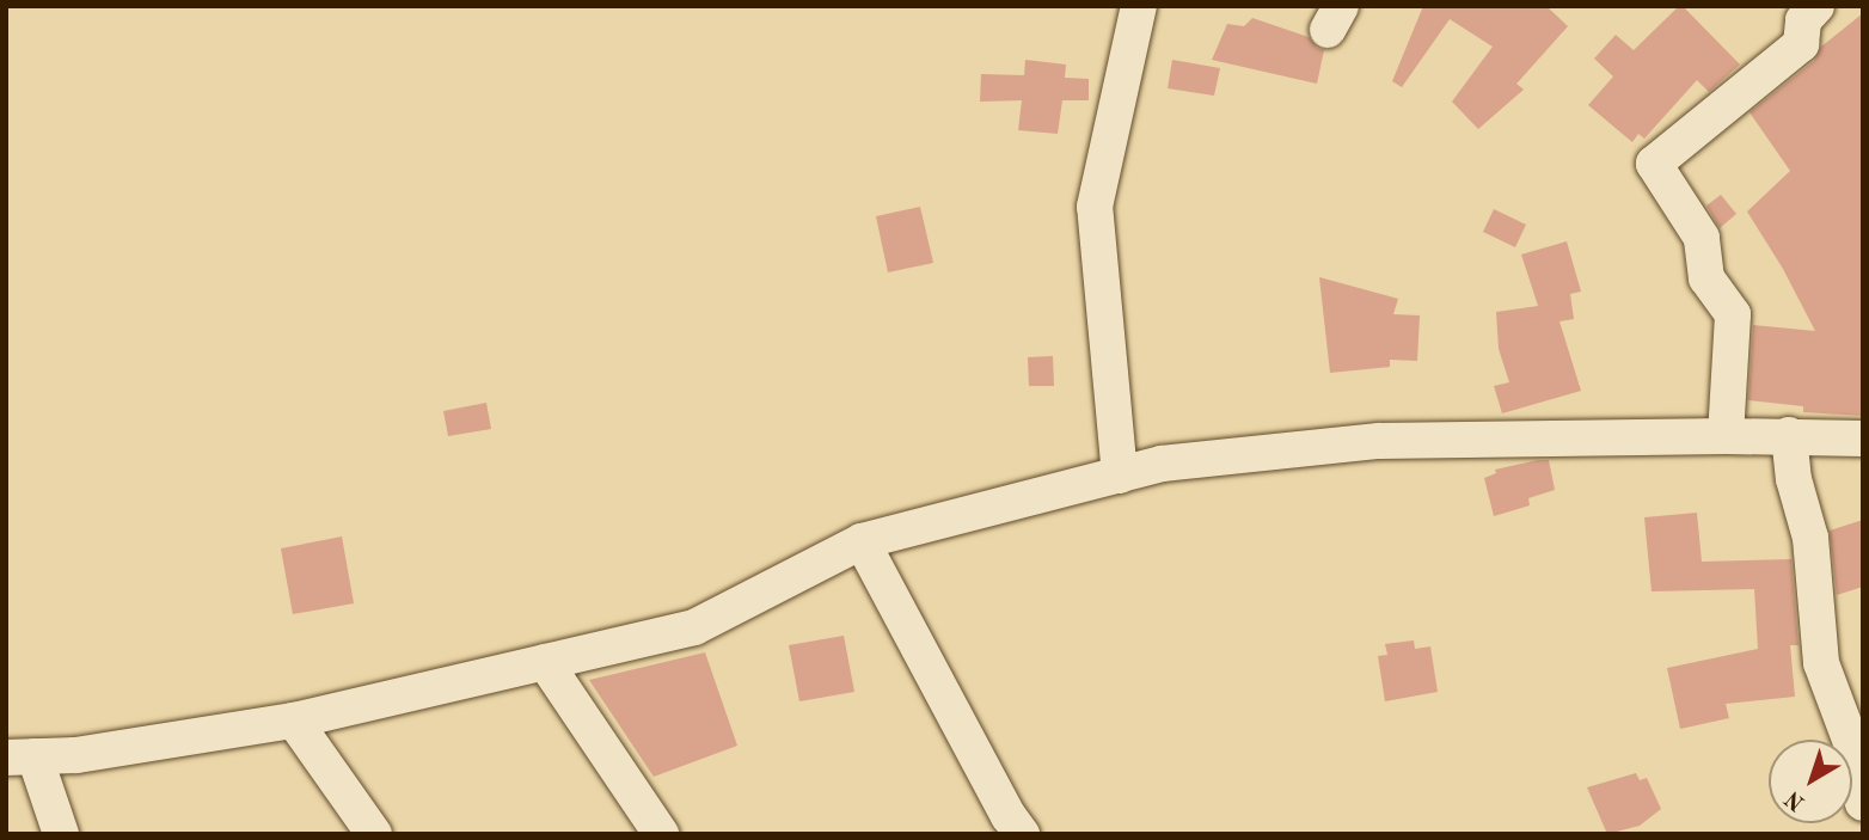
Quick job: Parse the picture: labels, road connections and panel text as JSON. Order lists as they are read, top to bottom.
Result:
{
  "north": "bottom left"
}
